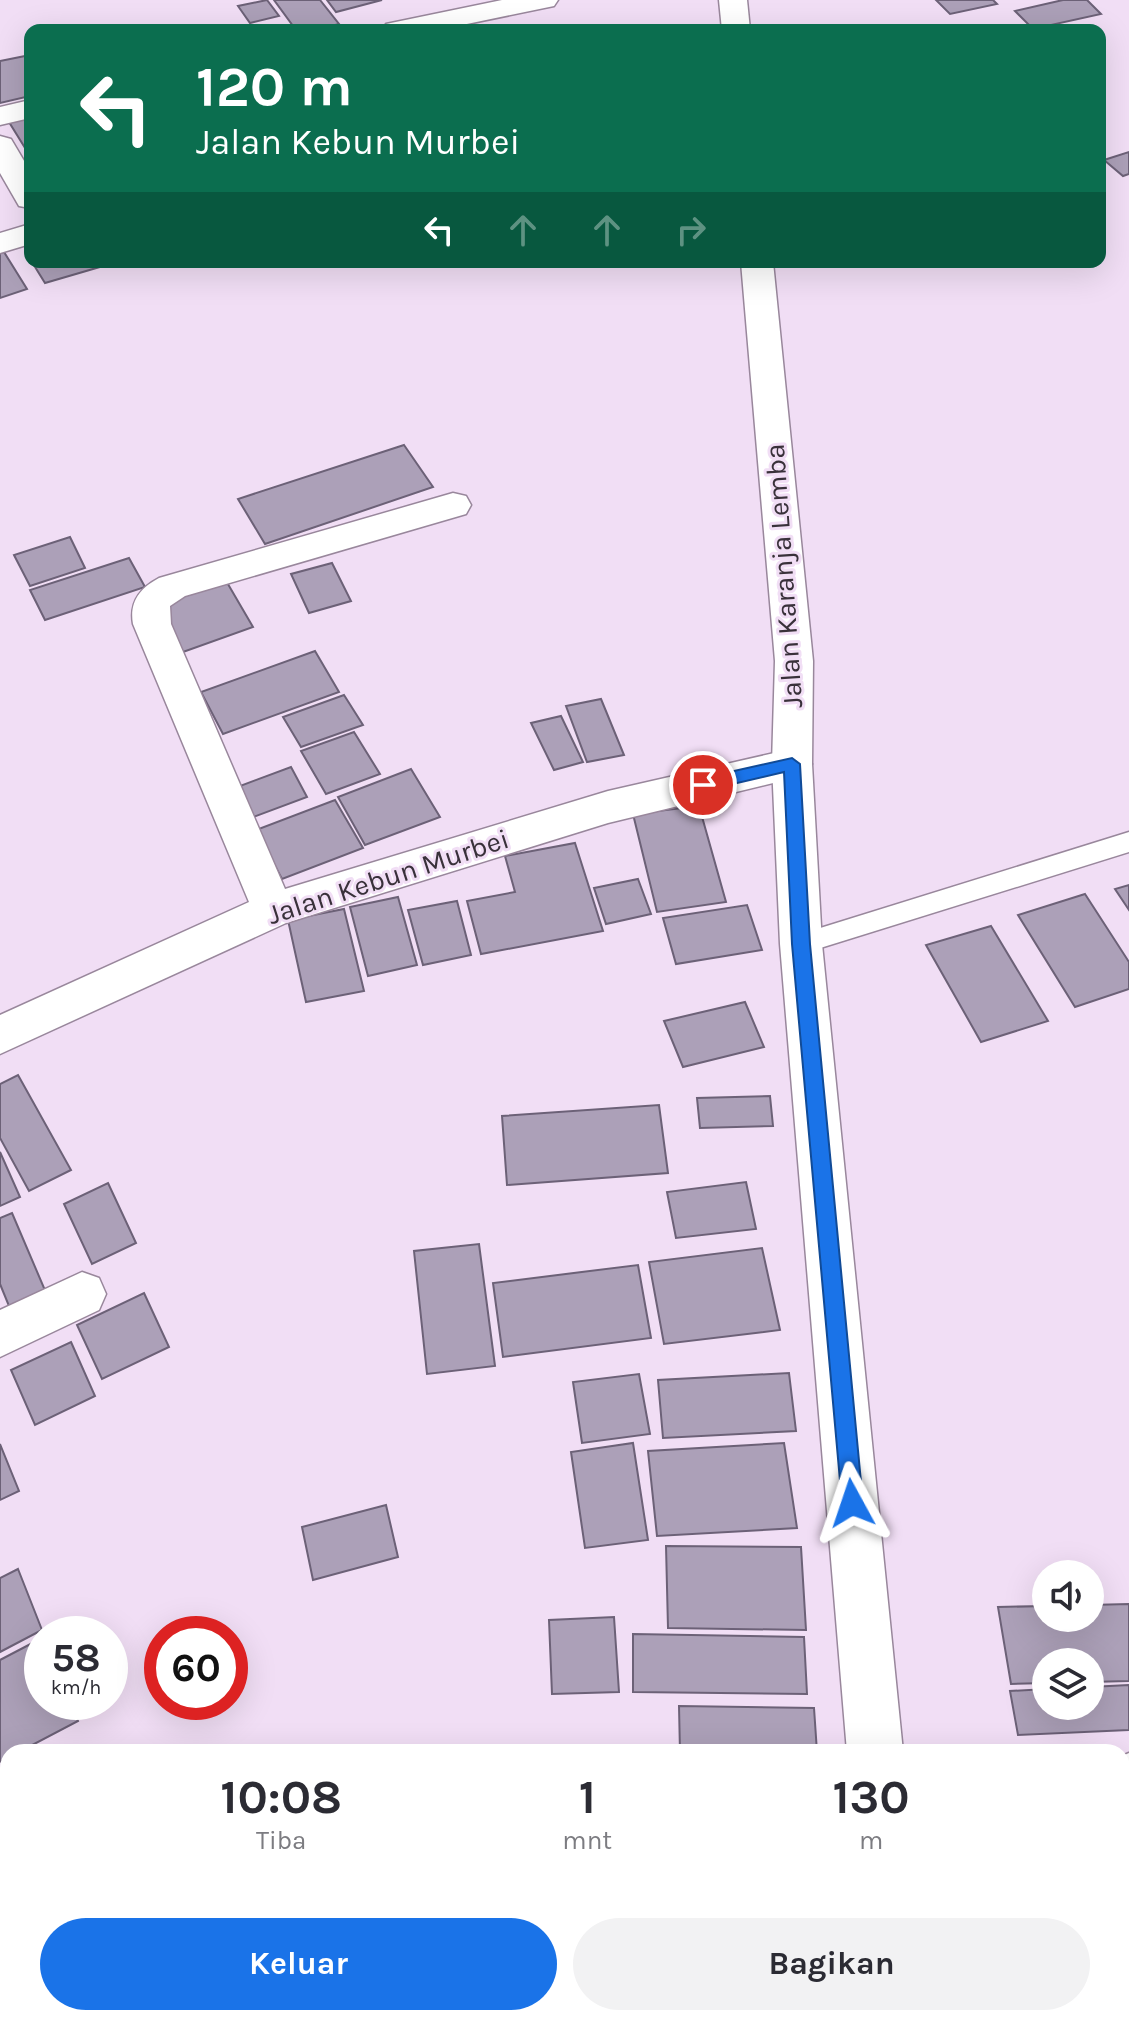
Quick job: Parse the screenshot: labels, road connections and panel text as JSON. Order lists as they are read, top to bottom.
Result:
{
  "streets": {
    "street": ["Jalan Karanja Lemba", "Jalan Kebun Murbei"]
  },
  "crossings": [
    ["Jalan Karanja Lemba", "Jalan Kebun Murbei"]
  ],
  "page": {
    "turn": ["120 m", "Jalan Kebun Murbei"],
    "speed": "58 km/h",
    "limit": "60",
    "eta": [
      "10:08",
      "Tiba",
      "1",
      "mnt",
      "130",
      "m"
    ],
    "buttons": ["Keluar", "Bagikan"]
  }
}
